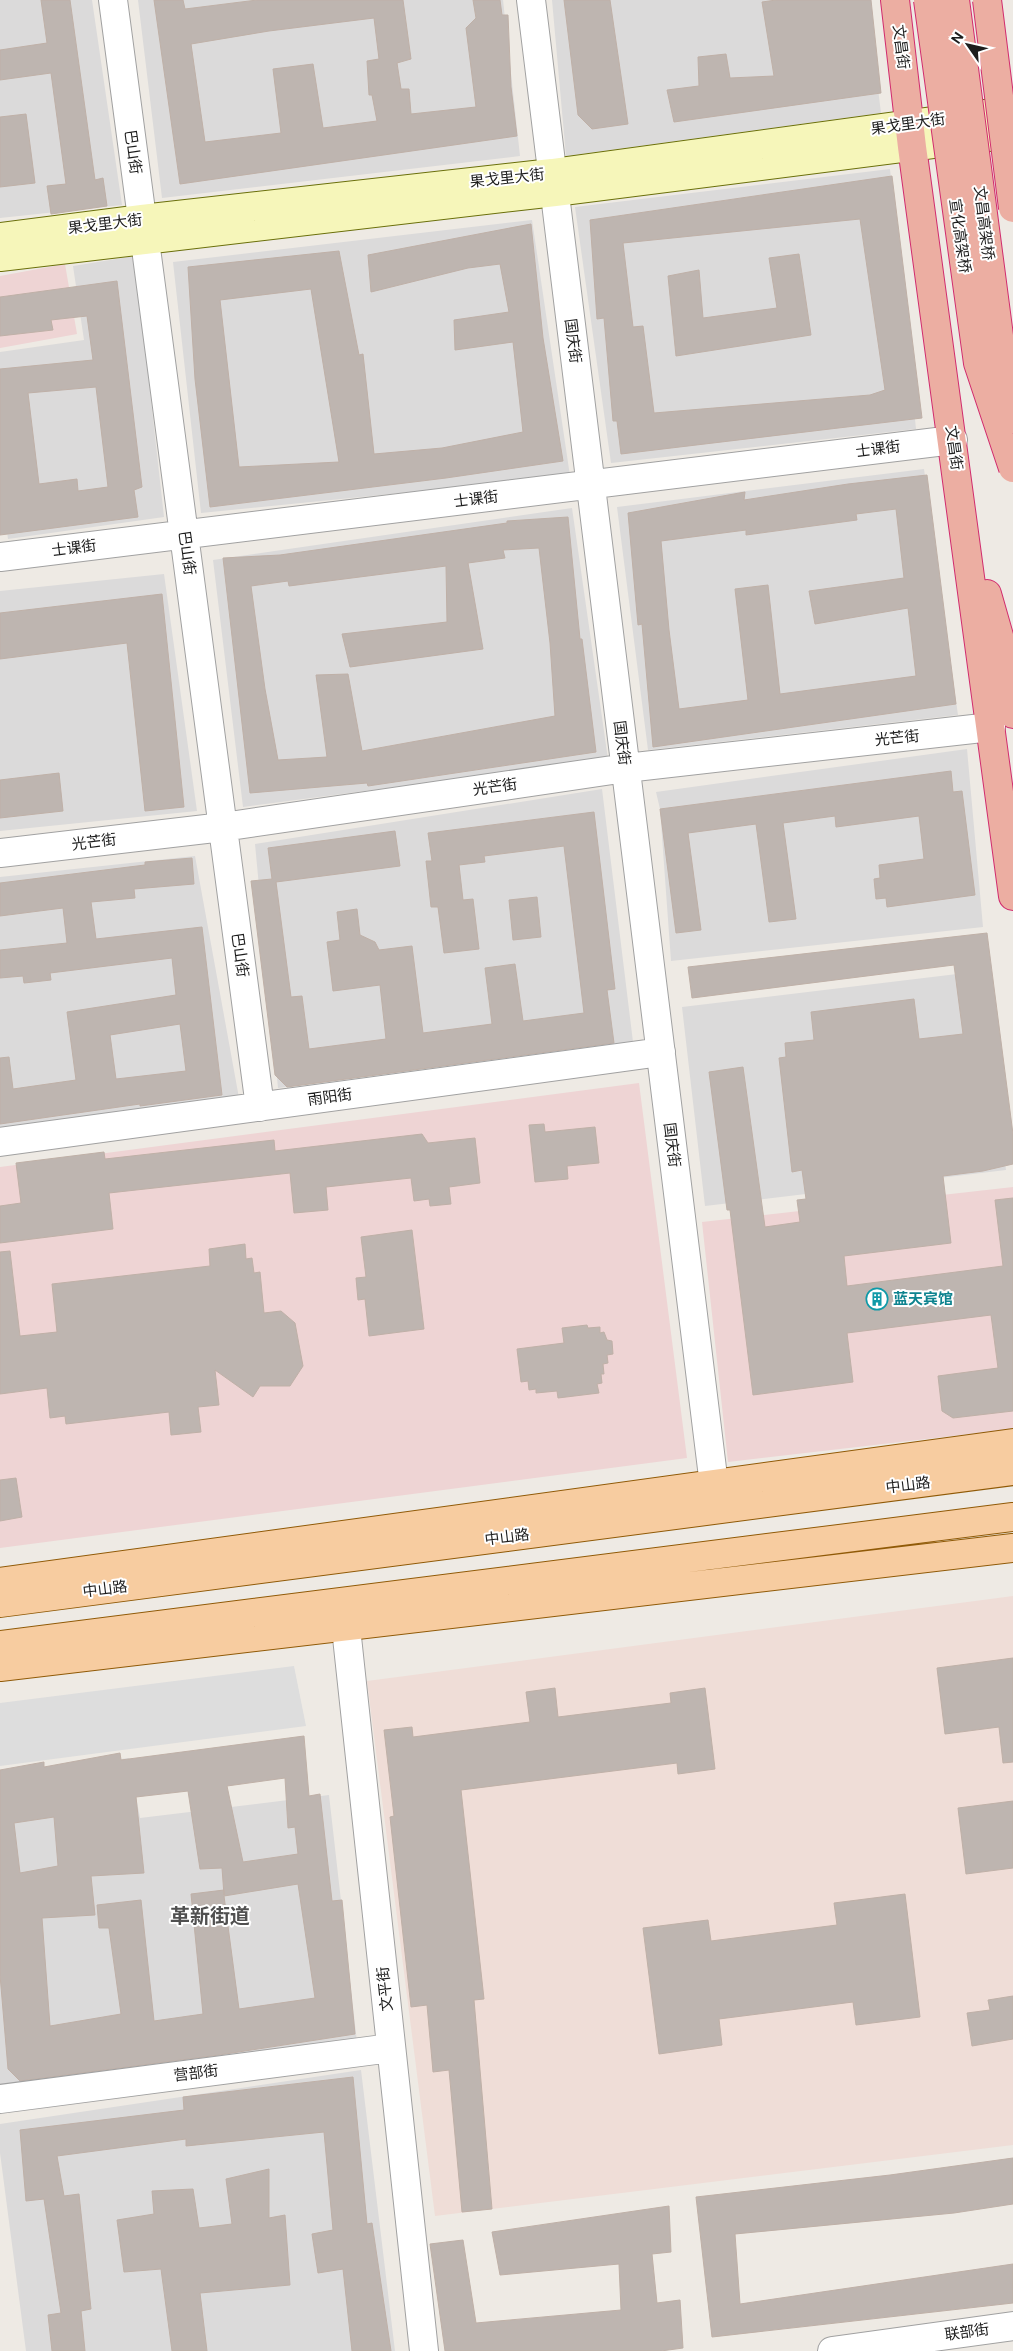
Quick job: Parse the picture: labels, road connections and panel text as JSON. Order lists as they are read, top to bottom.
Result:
{
  "streets": {
    "highway": ["文昌街", "文昌高架桥", "宣化高架桥"],
    "main road": ["果戈里大街", "中山路"],
    "street": [
      "巴山街",
      "国庆街",
      "士课街",
      "光芒街",
      "雨阳街",
      "文平街",
      "营部街",
      "联部街"
    ]
  },
  "crossings": [
    ["文昌街", "果戈里大街"],
    ["文昌街", "士课街"],
    ["文昌街", "光芒街"],
    ["果戈里大街", "巴山街"],
    ["果戈里大街", "国庆街"],
    ["巴山街", "士课街"],
    ["巴山街", "光芒街"],
    ["巴山街", "雨阳街"],
    ["国庆街", "士课街"],
    ["国庆街", "光芒街"],
    ["国庆街", "雨阳街"],
    ["文平街", "营部街"]
  ],
  "districts": ["革新街道"],
  "places": {
    "building": ["蓝天宾馆"]
  },
  "north": "top left"
}
